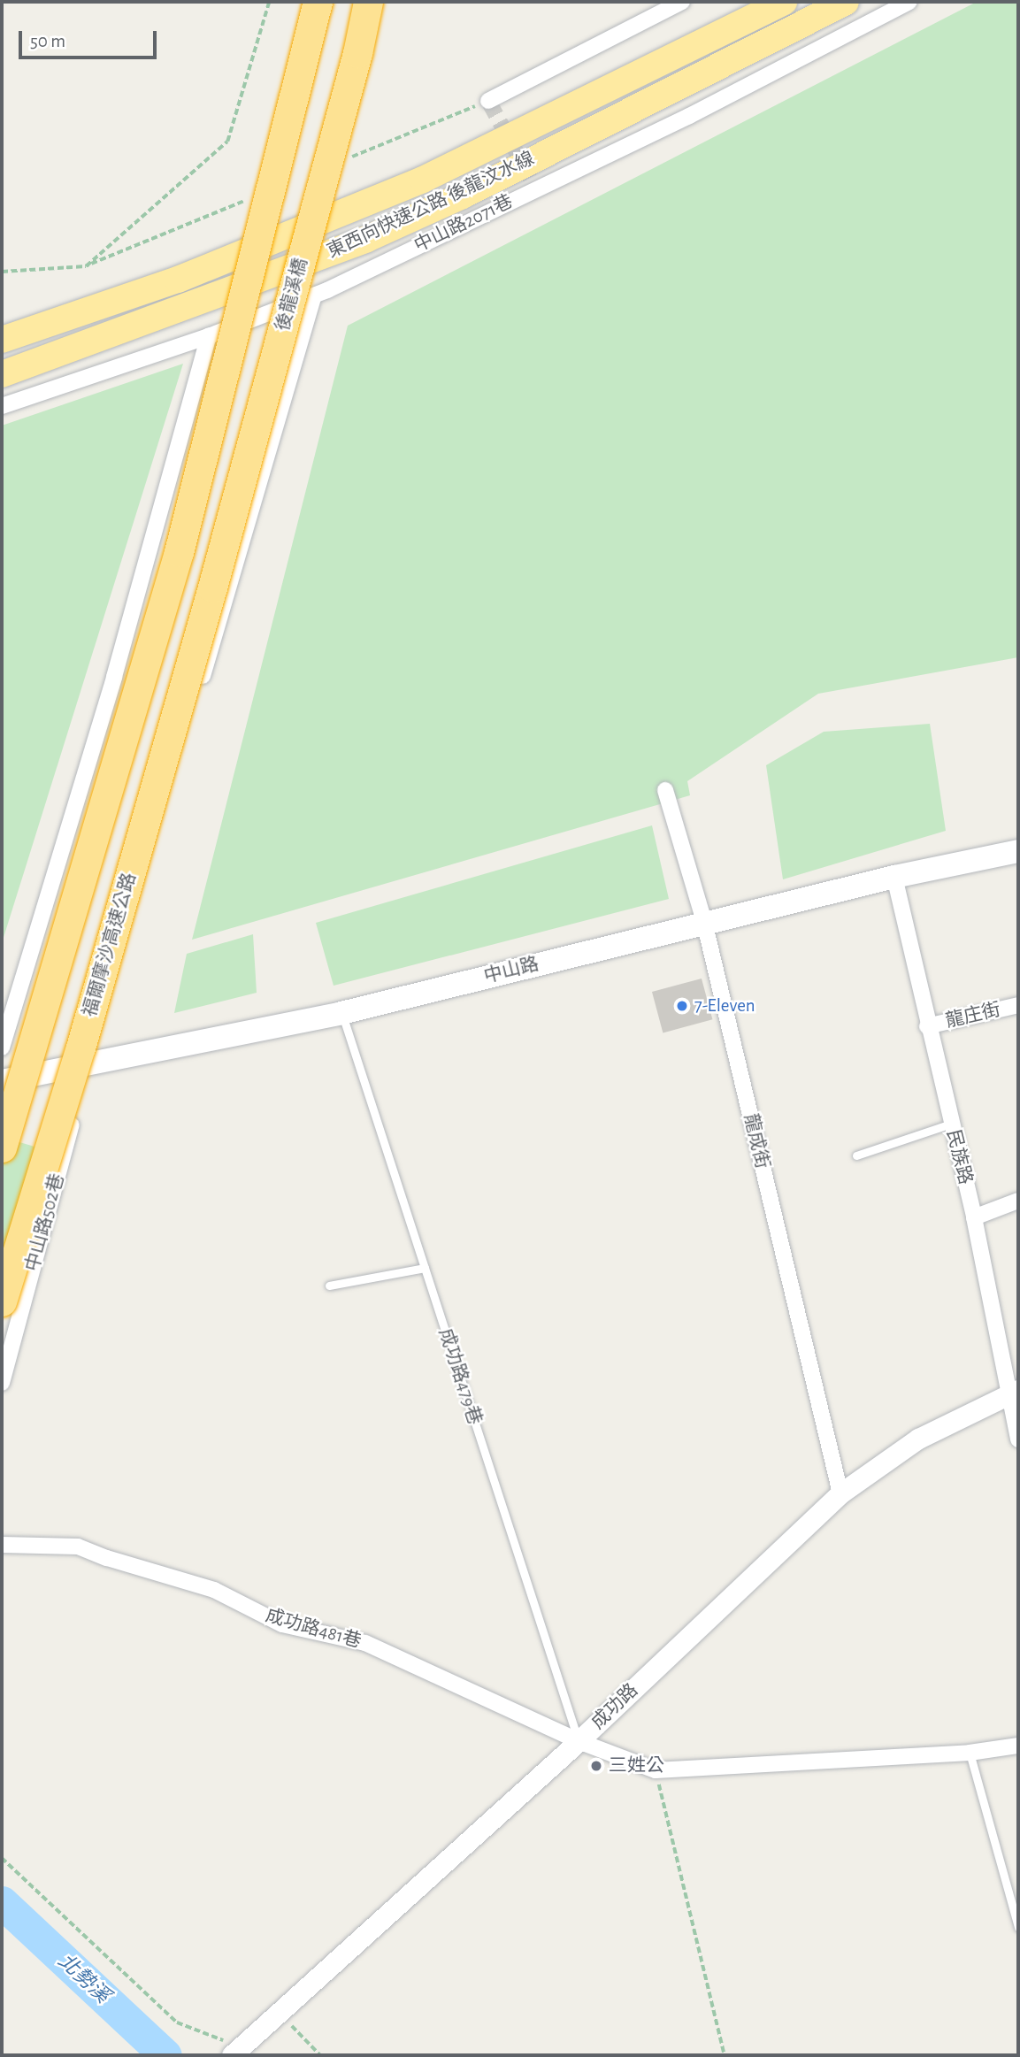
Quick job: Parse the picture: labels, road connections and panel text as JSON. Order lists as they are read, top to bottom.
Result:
{
  "streets": {
    "highway": ["東西向快速公路 後龍汶水線", "後龍溪橋", "福爾摩沙高速公路"],
    "main road": ["中山路"],
    "street": [
      "中山路2071巷",
      "龍庄街",
      "龍成街",
      "民族路",
      "中山路502巷",
      "成功路481巷",
      "成功路"
    ],
    "lane": ["成功路479巷"]
  },
  "crossings": [
    ["中山路2071巷", "中山路502巷"],
    ["後龍溪橋", "福爾摩沙高速公路"],
    ["中山路", "龍成街"],
    ["中山路", "民族路"],
    ["中山路", "中山路502巷"],
    ["中山路", "成功路479巷"],
    ["龍庄街", "民族路"],
    ["龍成街", "成功路"],
    ["民族路", "成功路"],
    ["成功路479巷", "成功路481巷"],
    ["成功路479巷", "成功路"],
    ["成功路481巷", "成功路"]
  ],
  "water": ["北勢溪"],
  "places": ["7-Eleven", "三姓公"],
  "scale_bar": "50 m"
}
